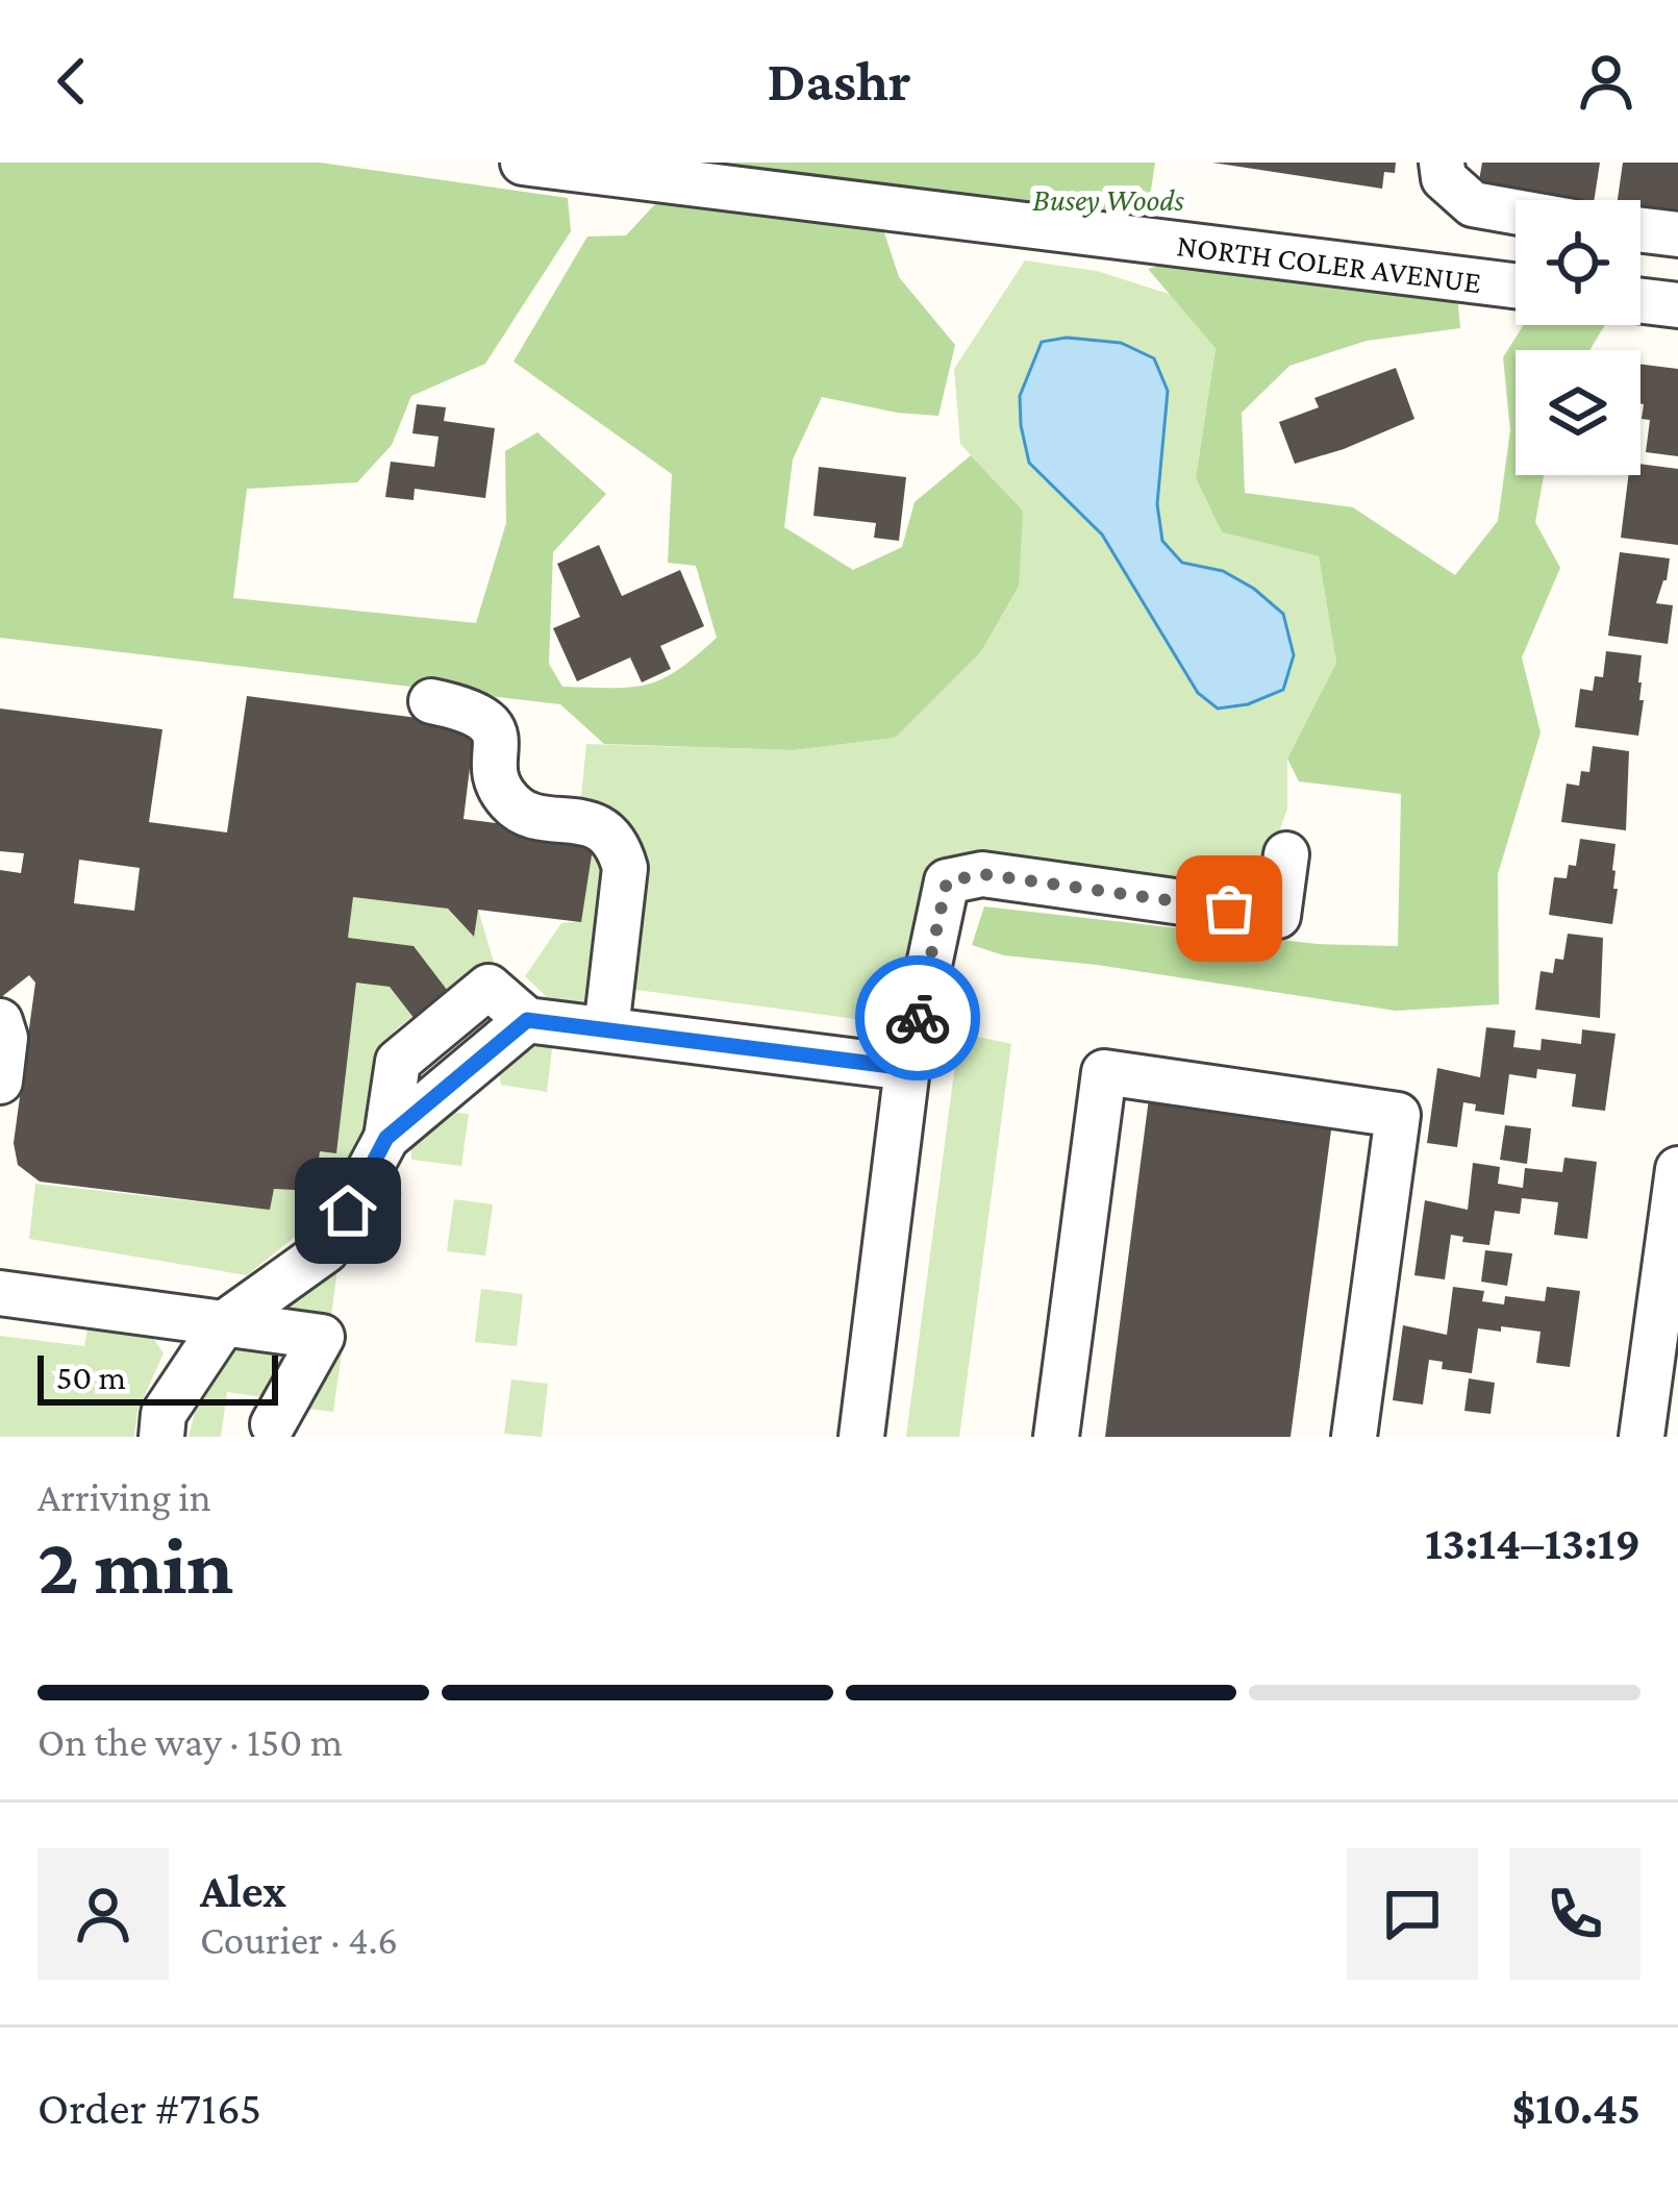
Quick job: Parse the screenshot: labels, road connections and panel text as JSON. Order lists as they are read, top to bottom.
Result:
{
  "streets": {
    "street": ["NORTH COLER AVENUE"]
  },
  "parks": ["Busey Woods"],
  "scale_bar": "50 m",
  "page": {
    "header": "Dashr",
    "scale": "50 m",
    "heading": ["2 min", "Arriving in", "13:14–13:19"],
    "panel": [
      "Alex",
      "Courier · 4.6",
      "Order #7165",
      "$10.45"
    ],
    "bar": "On the way · 150 m"
  }
}
